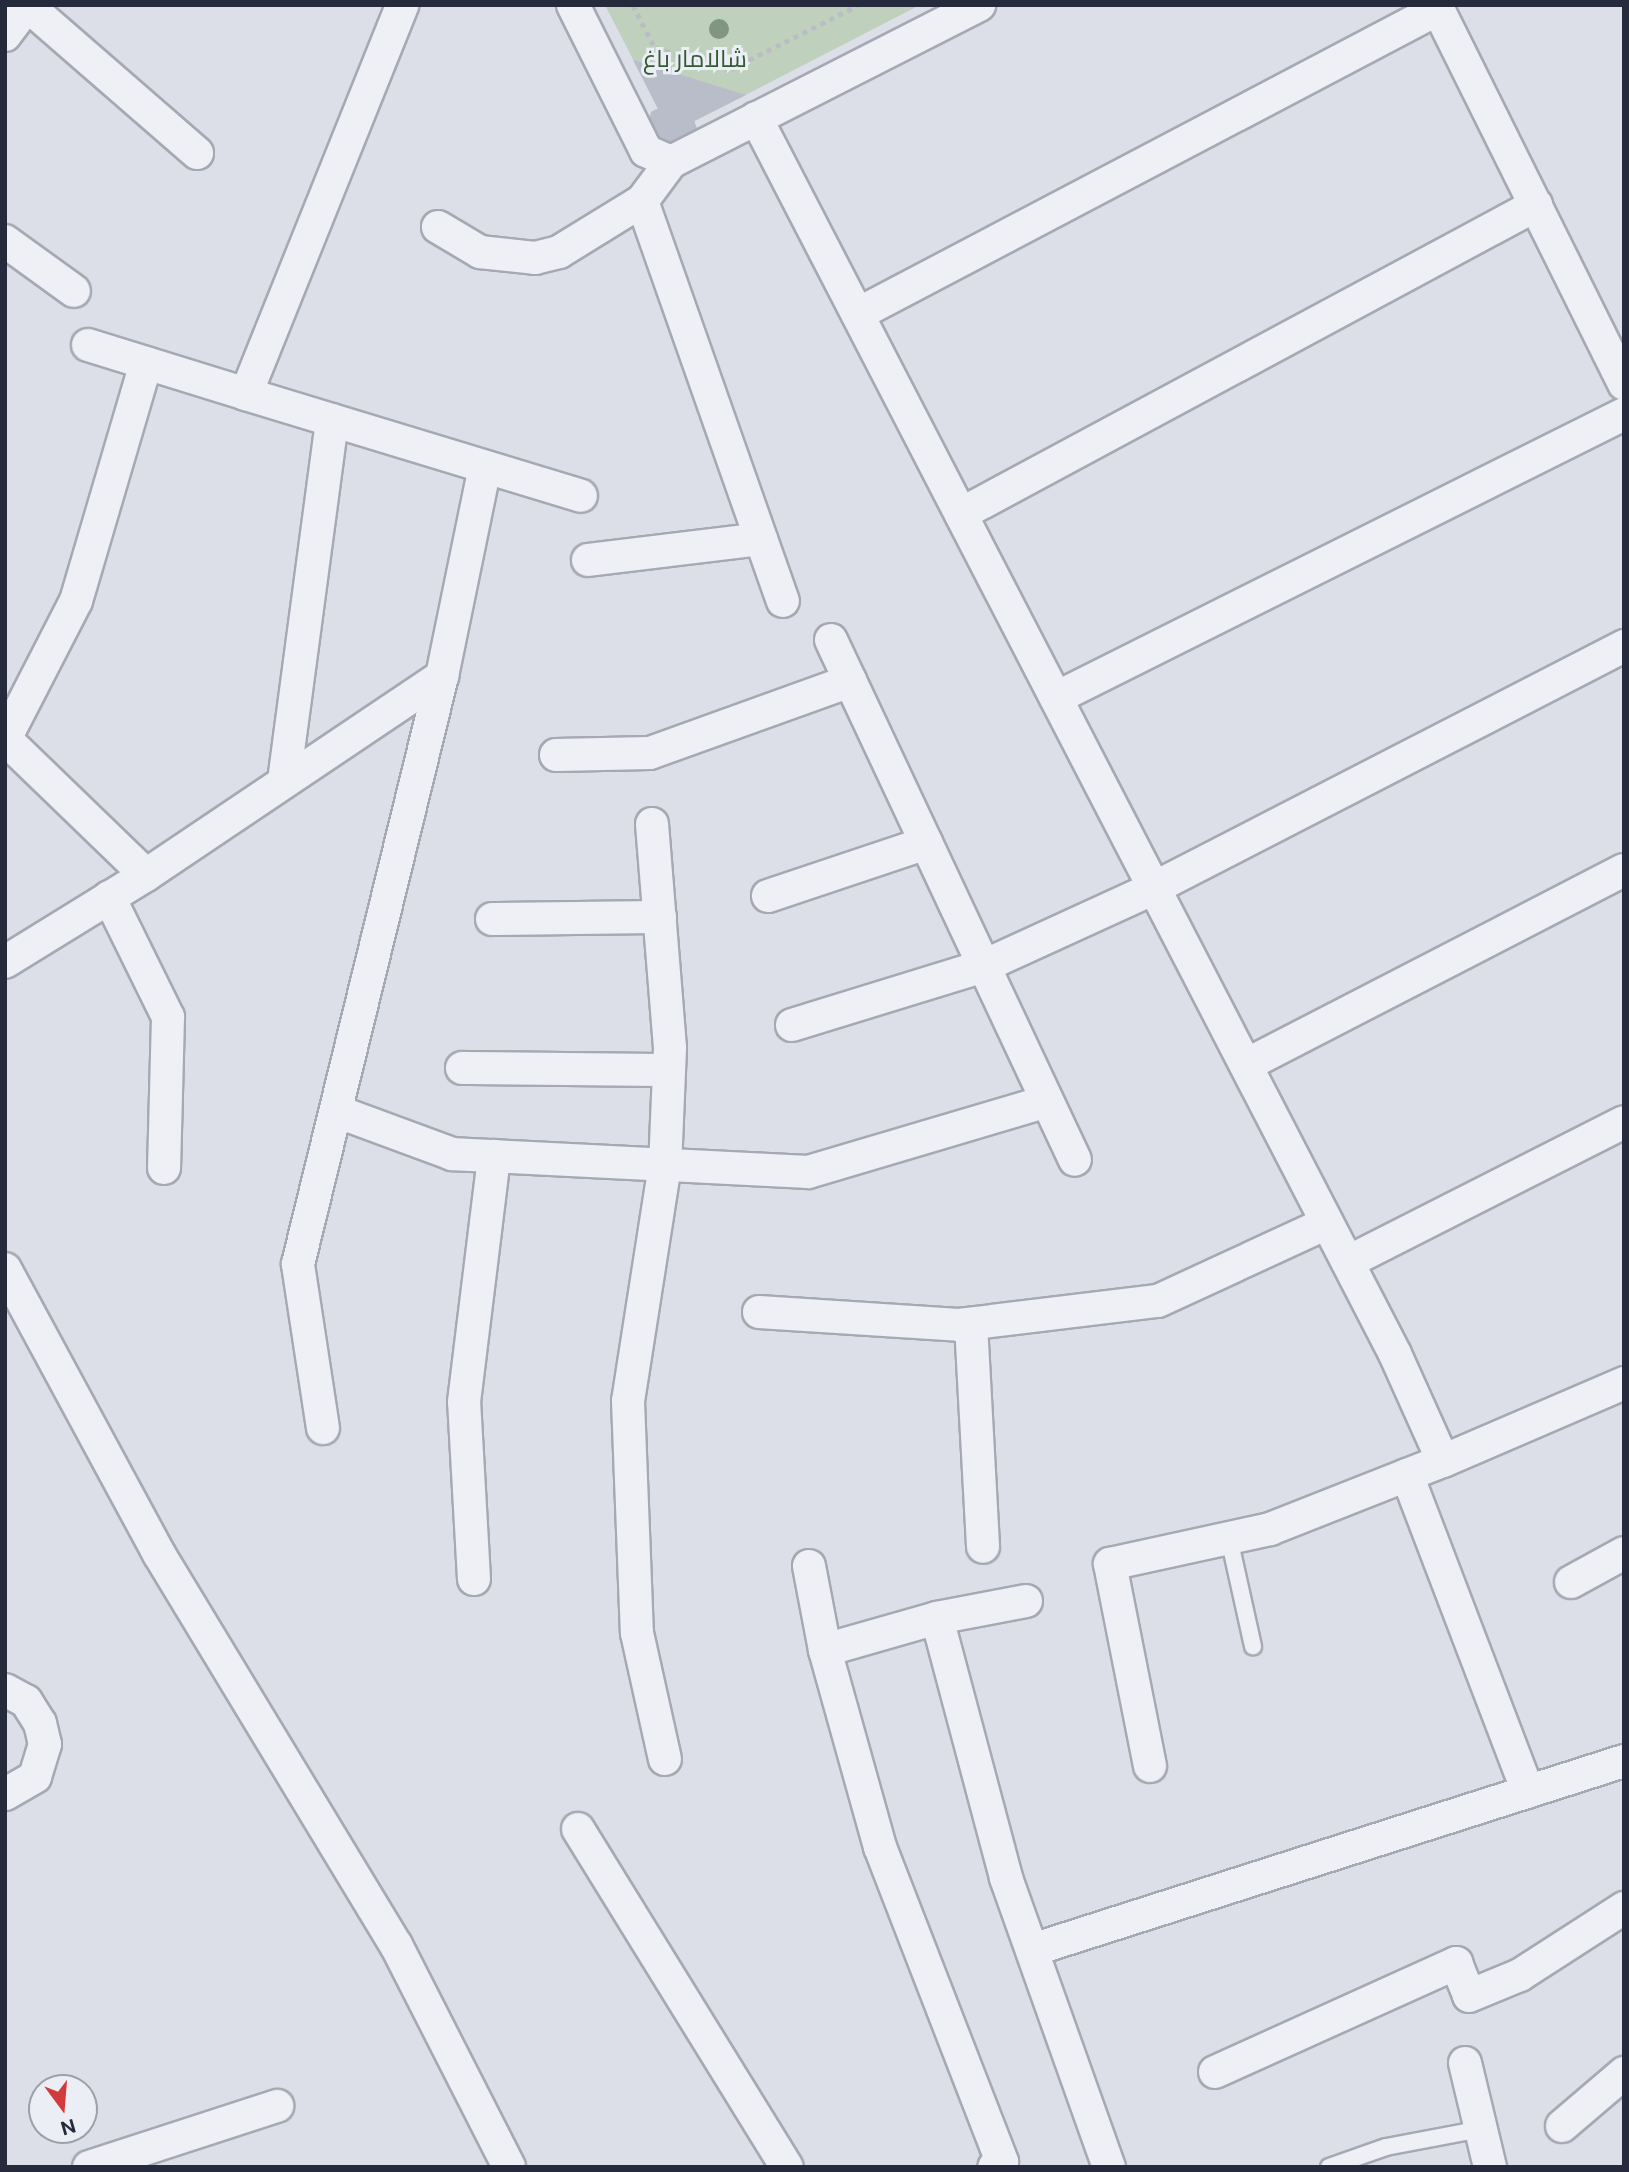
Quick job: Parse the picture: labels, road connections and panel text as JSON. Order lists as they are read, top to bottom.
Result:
{
  "parks": ["شالامار باغ"],
  "north": "bottom"
}
